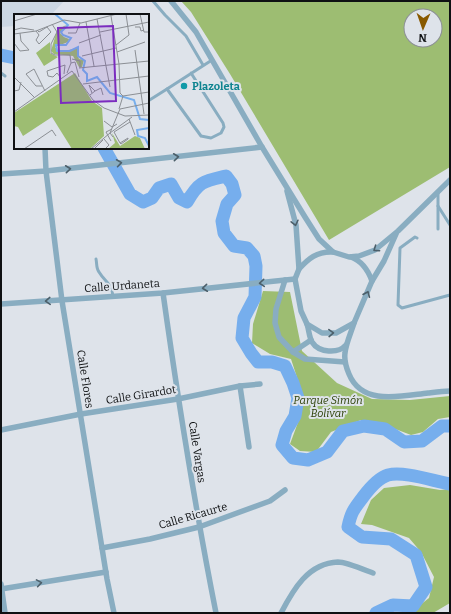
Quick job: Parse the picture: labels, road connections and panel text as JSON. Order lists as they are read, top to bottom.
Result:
{
  "streets": {
    "street": [
      "Calle Urdaneta",
      "Calle Flores",
      "Calle Girardot",
      "Calle Vargas",
      "Calle Ricaurte"
    ]
  },
  "crossings": [
    ["Calle Urdaneta", "Calle Flores"],
    ["Calle Urdaneta", "Calle Vargas"],
    ["Calle Flores", "Calle Girardot"],
    ["Calle Flores", "Calle Ricaurte"],
    ["Calle Girardot", "Calle Vargas"],
    ["Calle Vargas", "Calle Ricaurte"]
  ],
  "one_way": ["Calle Urdaneta"],
  "parks": ["Parque Simón Bolívar"],
  "places": ["Plazoleta"],
  "north": "bottom"
}
